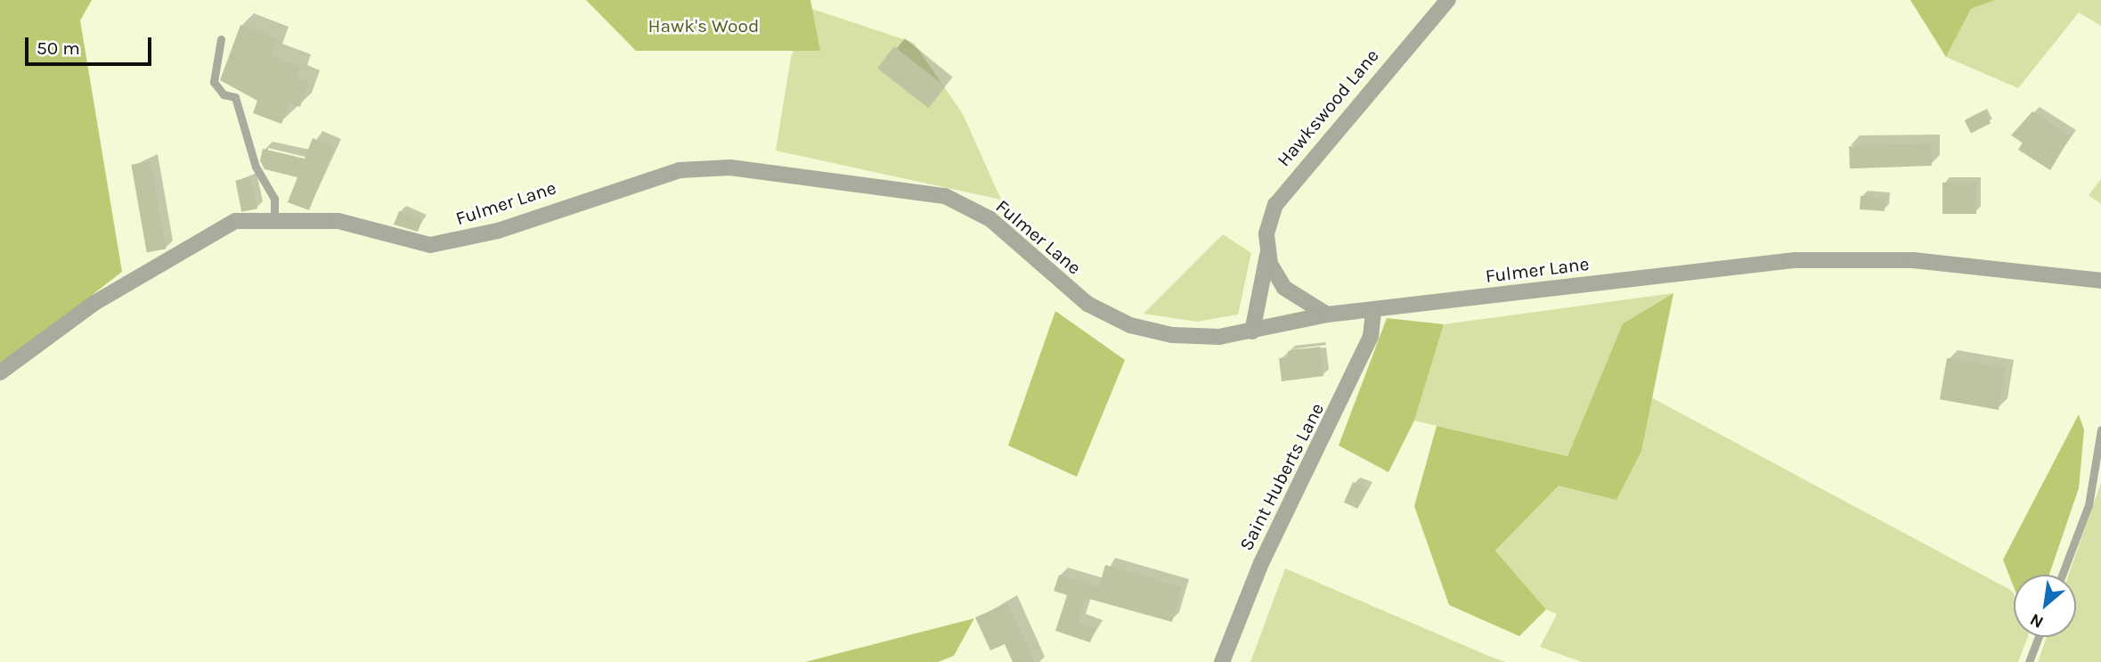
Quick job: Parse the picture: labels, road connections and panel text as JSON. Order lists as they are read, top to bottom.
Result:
{
  "streets": {
    "street": ["Hawkswood Lane", "Fulmer Lane", "Saint Huberts Lane"]
  },
  "crossings": [
    ["Hawkswood Lane", "Fulmer Lane"],
    ["Fulmer Lane", "Saint Huberts Lane"]
  ],
  "parks": ["Hawk's Wood"],
  "scale_bar": "50 m",
  "north": "bottom left"
}
